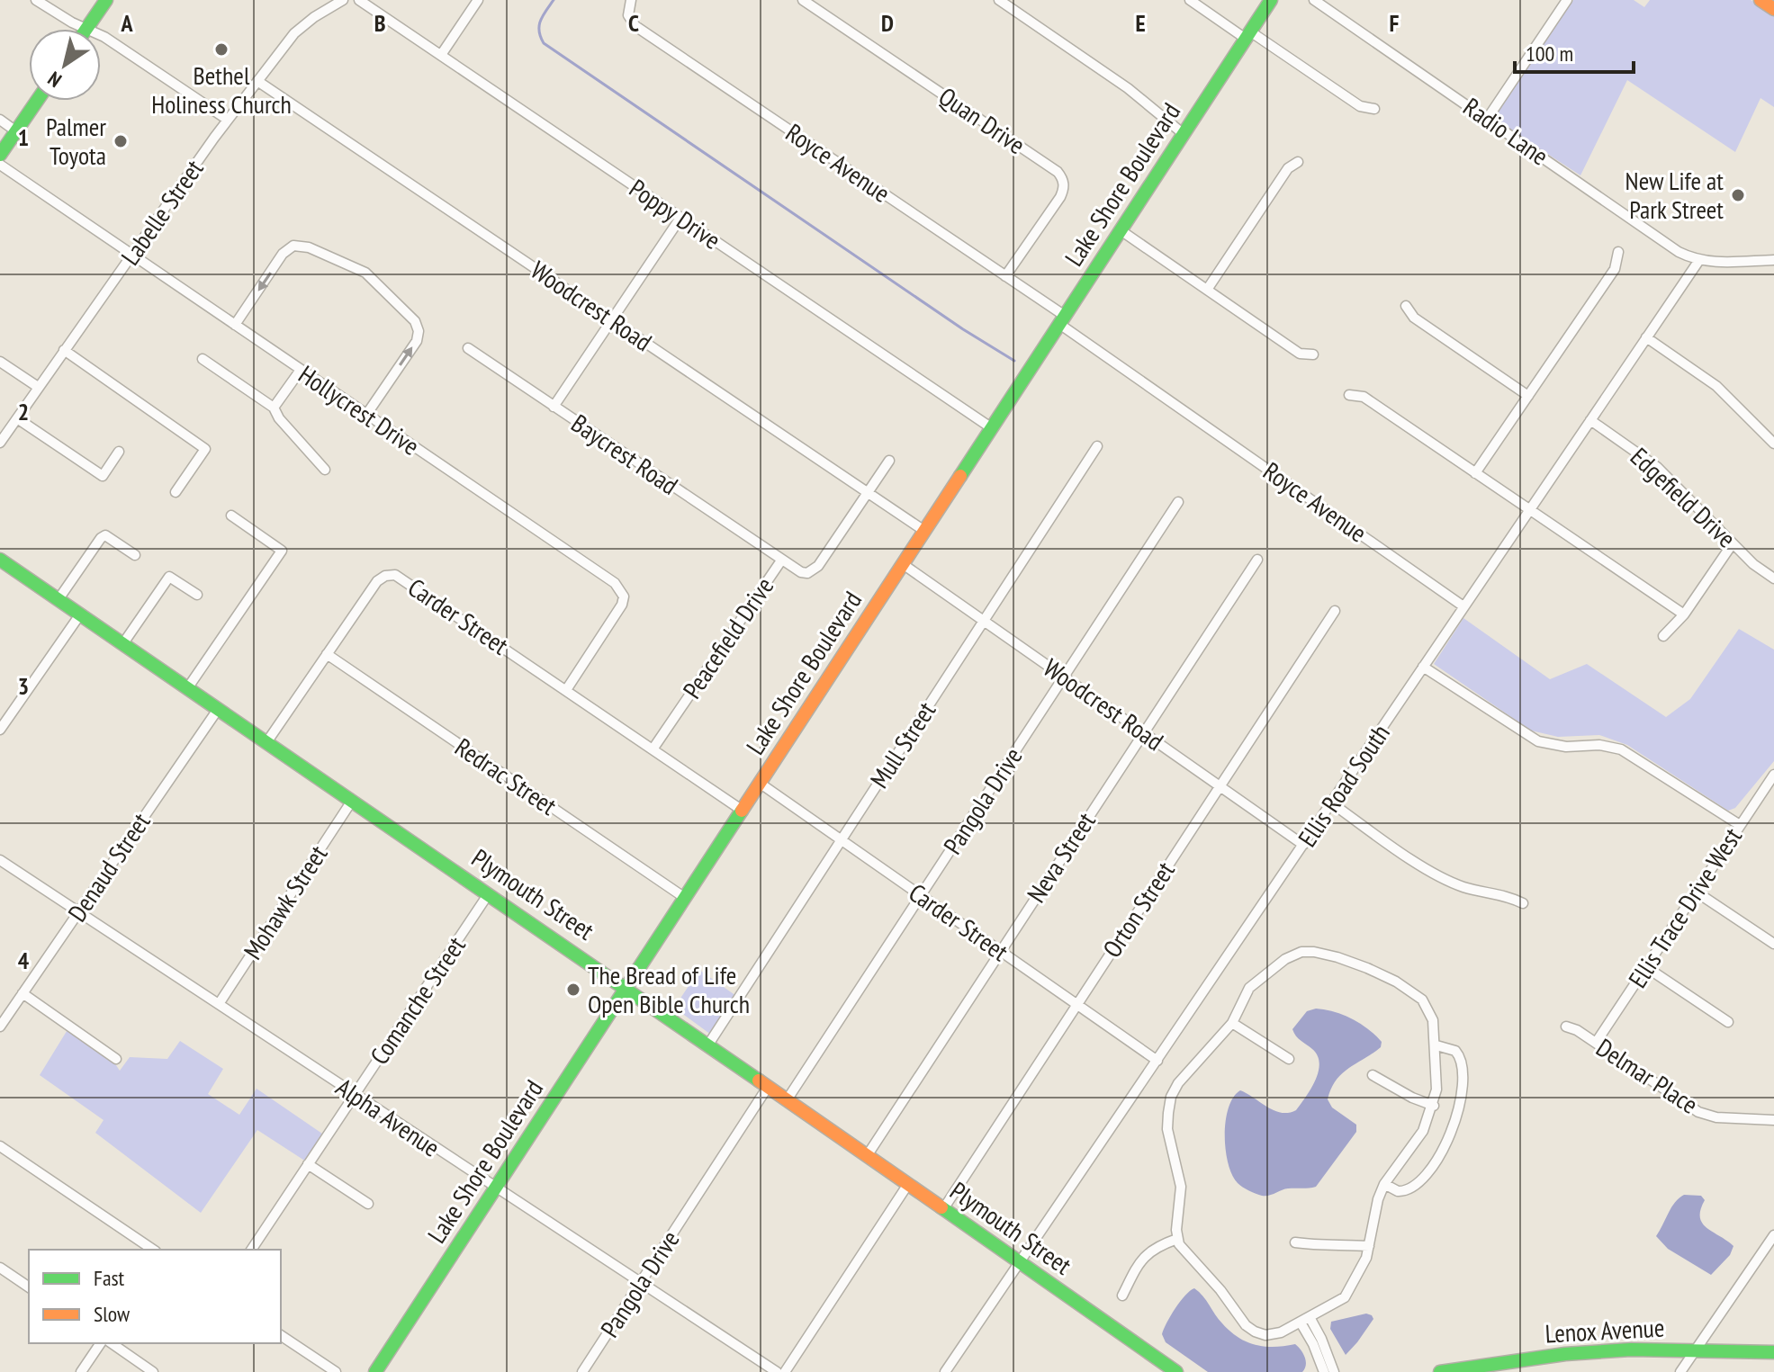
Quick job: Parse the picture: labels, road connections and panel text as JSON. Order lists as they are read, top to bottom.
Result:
{
  "streets": {
    "street": [
      "Quan Drive",
      "Radio Lane",
      "Royce Avenue",
      "Lake Shore Boulevard",
      "Labelle Street",
      "Poppy Drive",
      "Woodcrest Road",
      "Hollycrest Drive",
      "Baycrest Road",
      "Edgefield Drive",
      "Carder Street",
      "Peacefield Drive",
      "Mull Street",
      "Redrac Street",
      "Ellis Road South",
      "Pangola Drive",
      "Neva Street",
      "Denaud Street",
      "Plymouth Street",
      "Mohawk Street",
      "Ellis Trace Drive West",
      "Orton Street",
      "Comanche Street",
      "Delmar Place",
      "Alpha Avenue",
      "Lenox Avenue"
    ]
  },
  "crossings": [
    ["Quan Drive", "Royce Avenue"],
    ["Radio Lane", "Ellis Road South"],
    ["Royce Avenue", "Lake Shore Boulevard"],
    ["Royce Avenue", "Ellis Road South"],
    ["Lake Shore Boulevard", "Poppy Drive"],
    ["Lake Shore Boulevard", "Woodcrest Road"],
    ["Lake Shore Boulevard", "Carder Street"],
    ["Lake Shore Boulevard", "Redrac Street"],
    ["Lake Shore Boulevard", "Plymouth Street"],
    ["Lake Shore Boulevard", "Alpha Avenue"],
    ["Labelle Street", "Woodcrest Road"],
    ["Labelle Street", "Hollycrest Drive"],
    ["Woodcrest Road", "Peacefield Drive"],
    ["Woodcrest Road", "Mull Street"],
    ["Woodcrest Road", "Ellis Road South"],
    ["Woodcrest Road", "Pangola Drive"],
    ["Woodcrest Road", "Neva Street"],
    ["Woodcrest Road", "Orton Street"],
    ["Hollycrest Drive", "Carder Street"],
    ["Baycrest Road", "Peacefield Drive"],
    ["Edgefield Drive", "Ellis Road South"],
    ["Carder Street", "Peacefield Drive"],
    ["Carder Street", "Mull Street"],
    ["Carder Street", "Redrac Street"],
    ["Carder Street", "Ellis Road South"],
    ["Carder Street", "Pangola Drive"],
    ["Carder Street", "Neva Street"],
    ["Carder Street", "Orton Street"],
    ["Mull Street", "Plymouth Street"],
    ["Ellis Road South", "Plymouth Street"],
    ["Pangola Drive", "Plymouth Street"],
    ["Pangola Drive", "Alpha Avenue"],
    ["Neva Street", "Plymouth Street"],
    ["Denaud Street", "Plymouth Street"],
    ["Denaud Street", "Alpha Avenue"],
    ["Plymouth Street", "Mohawk Street"],
    ["Plymouth Street", "Orton Street"],
    ["Plymouth Street", "Comanche Street"],
    ["Mohawk Street", "Alpha Avenue"],
    ["Ellis Trace Drive West", "Delmar Place"],
    ["Comanche Street", "Alpha Avenue"]
  ],
  "places": [
    "Bethel Holiness Church",
    "Palmer Toyota",
    "New Life at Park Street",
    "The Bread of Life Open Bible Church"
  ],
  "legend": ["Fast", "Slow"],
  "scale_bar": "100 m",
  "north": "bottom left",
  "grid": {
    "columns": [
      "A",
      "B",
      "C",
      "D",
      "E",
      "F"
    ],
    "rows": [
      "1",
      "2",
      "3",
      "4"
    ]
  }
}
